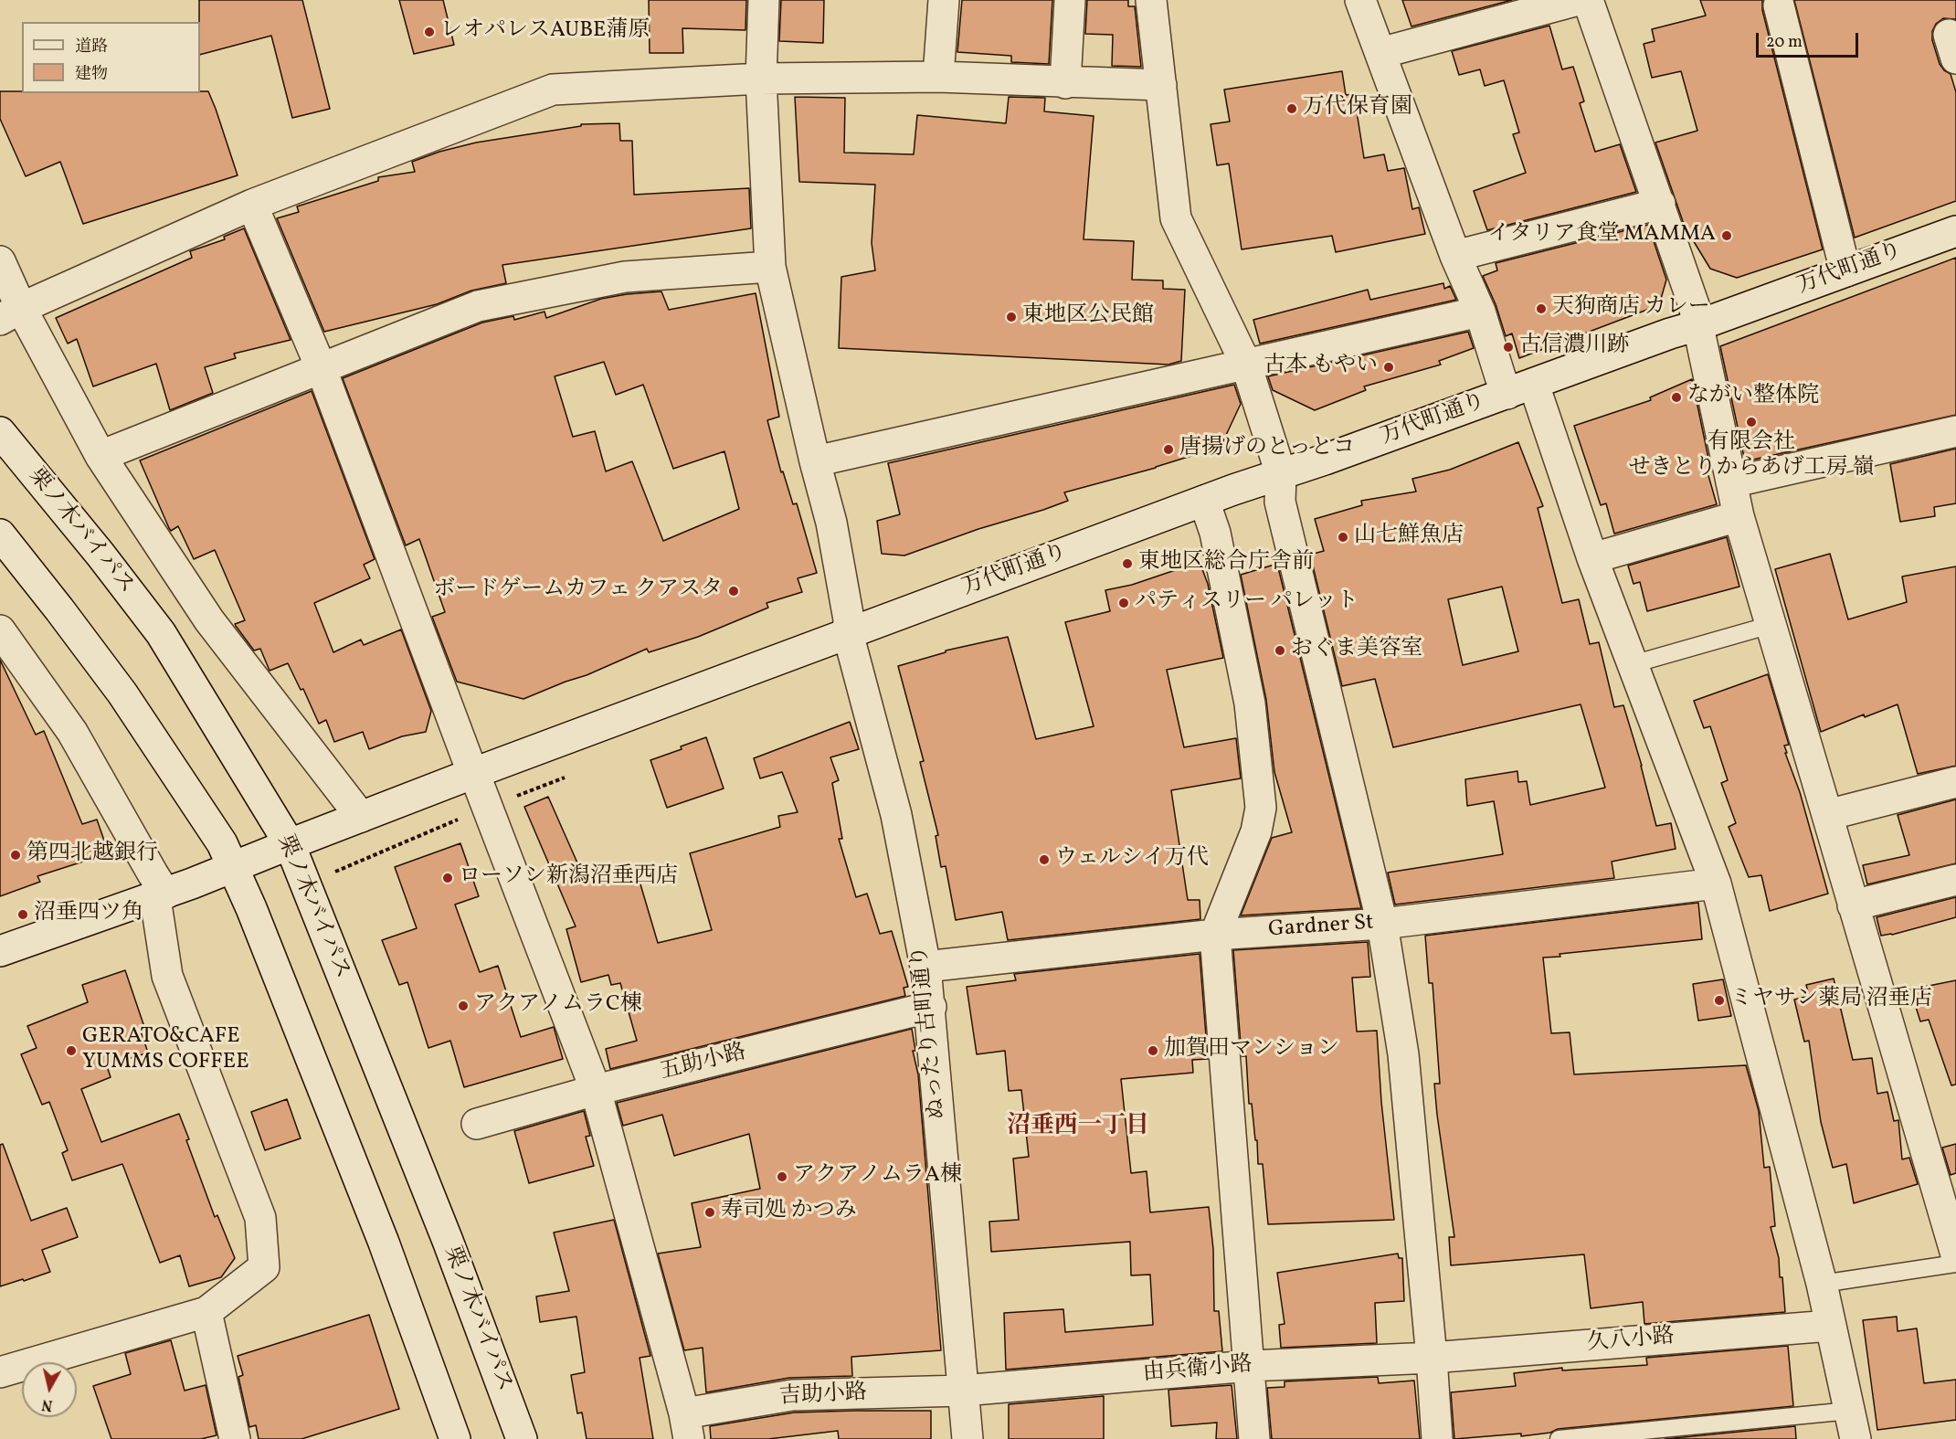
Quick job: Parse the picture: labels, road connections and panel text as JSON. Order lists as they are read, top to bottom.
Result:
{
  "streets": {
    "street": [
      "万代町通り",
      "栗ノ木バイパス",
      "Gardner St",
      "ぬったり古町通り",
      "五助小路",
      "久八小路",
      "由兵衛小路",
      "吉助小路"
    ]
  },
  "crossings": [
    ["万代町通り", "栗ノ木バイパス"],
    ["万代町通り", "ぬったり古町通り"],
    ["Gardner St", "ぬったり古町通り"],
    ["ぬったり古町通り", "五助小路"],
    ["ぬったり古町通り", "由兵衛小路"],
    ["ぬったり古町通り", "吉助小路"],
    ["久八小路", "由兵衛小路"],
    ["由兵衛小路", "吉助小路"]
  ],
  "districts": ["沼垂西一丁目"],
  "places": [
    "レオパレスAUBE蒲原",
    "万代保育園",
    "イタリア食堂 MAMMA",
    "天狗商店 カレー",
    "東地区公民館",
    "古信濃川跡",
    "古本 もやい",
    "ながい整体院",
    "有限会社 せきとりからあげ工房 嶺",
    "唐揚げのとっとコ",
    "山七鮮魚店",
    "東地区総合庁舎前",
    "ボードゲームカフェ クアスタ",
    "パティスリー パレット",
    "おぐま美容室",
    "第四北越銀行",
    "ウェルシイ万代",
    "ローソン新潟沼垂西店",
    "沼垂四ツ角",
    "ミヤサン薬局 沼垂店",
    "アクアノムラC棟",
    "GERATO&CAFE YUMMS COFFEE",
    "加賀田マンション",
    "アクアノムラA棟",
    "寿司処 かつみ"
  ],
  "legend": ["道路", "建物"],
  "scale_bar": "20 m",
  "north": "bottom"
}
